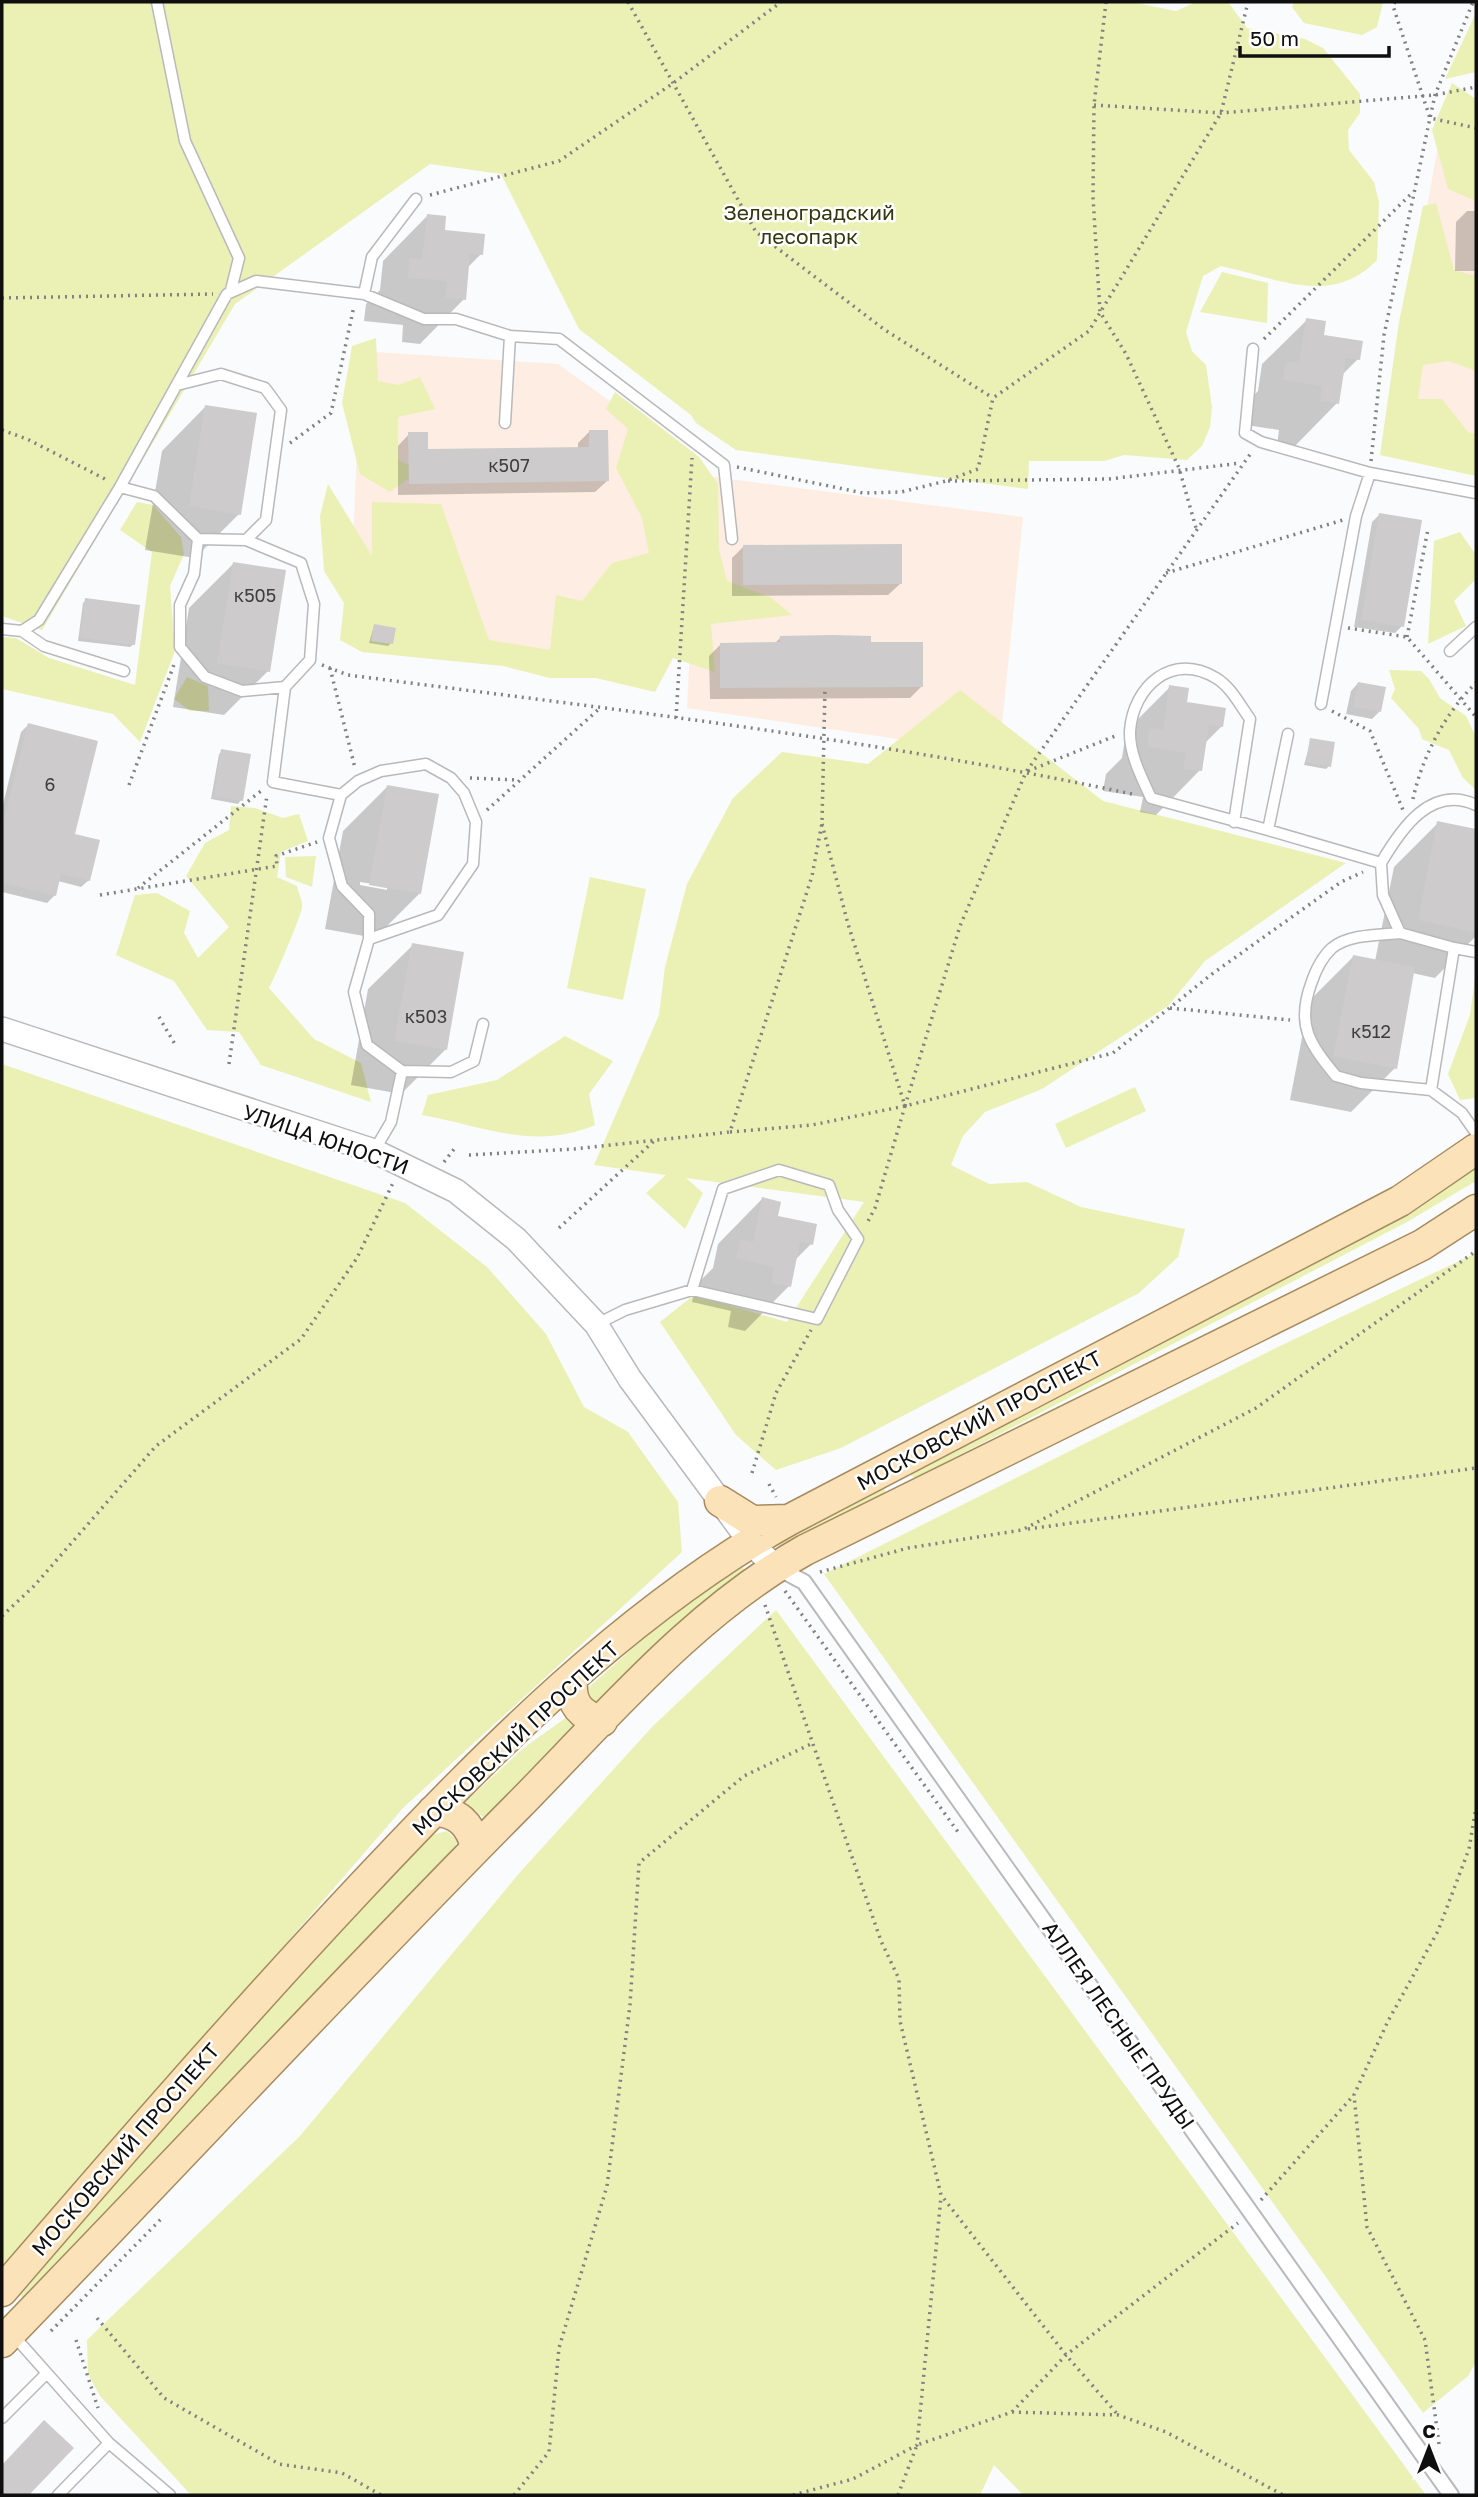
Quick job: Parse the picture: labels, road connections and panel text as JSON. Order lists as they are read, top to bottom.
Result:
{
  "streets": {
    "main road": ["МОСКОВСКИЙ ПРОСПЕКТ"],
    "street": ["УЛИЦА ЮНОСТИ", "АЛЛЕЯ ЛЕСНЫЕ ПРУДЫ"]
  },
  "crossings": [
    ["УЛИЦА ЮНОСТИ", "МОСКОВСКИЙ ПРОСПЕКТ"],
    ["УЛИЦА ЮНОСТИ", "АЛЛЕЯ ЛЕСНЫЕ ПРУДЫ"],
    ["МОСКОВСКИЙ ПРОСПЕКТ", "АЛЛЕЯ ЛЕСНЫЕ ПРУДЫ"]
  ],
  "parks": ["Зеленоградский лесопарк"],
  "house_numbers": [
    "к507",
    "к505",
    "6",
    "к503",
    "к512"
  ],
  "scale_bar": "50 m",
  "north": "top"
}
